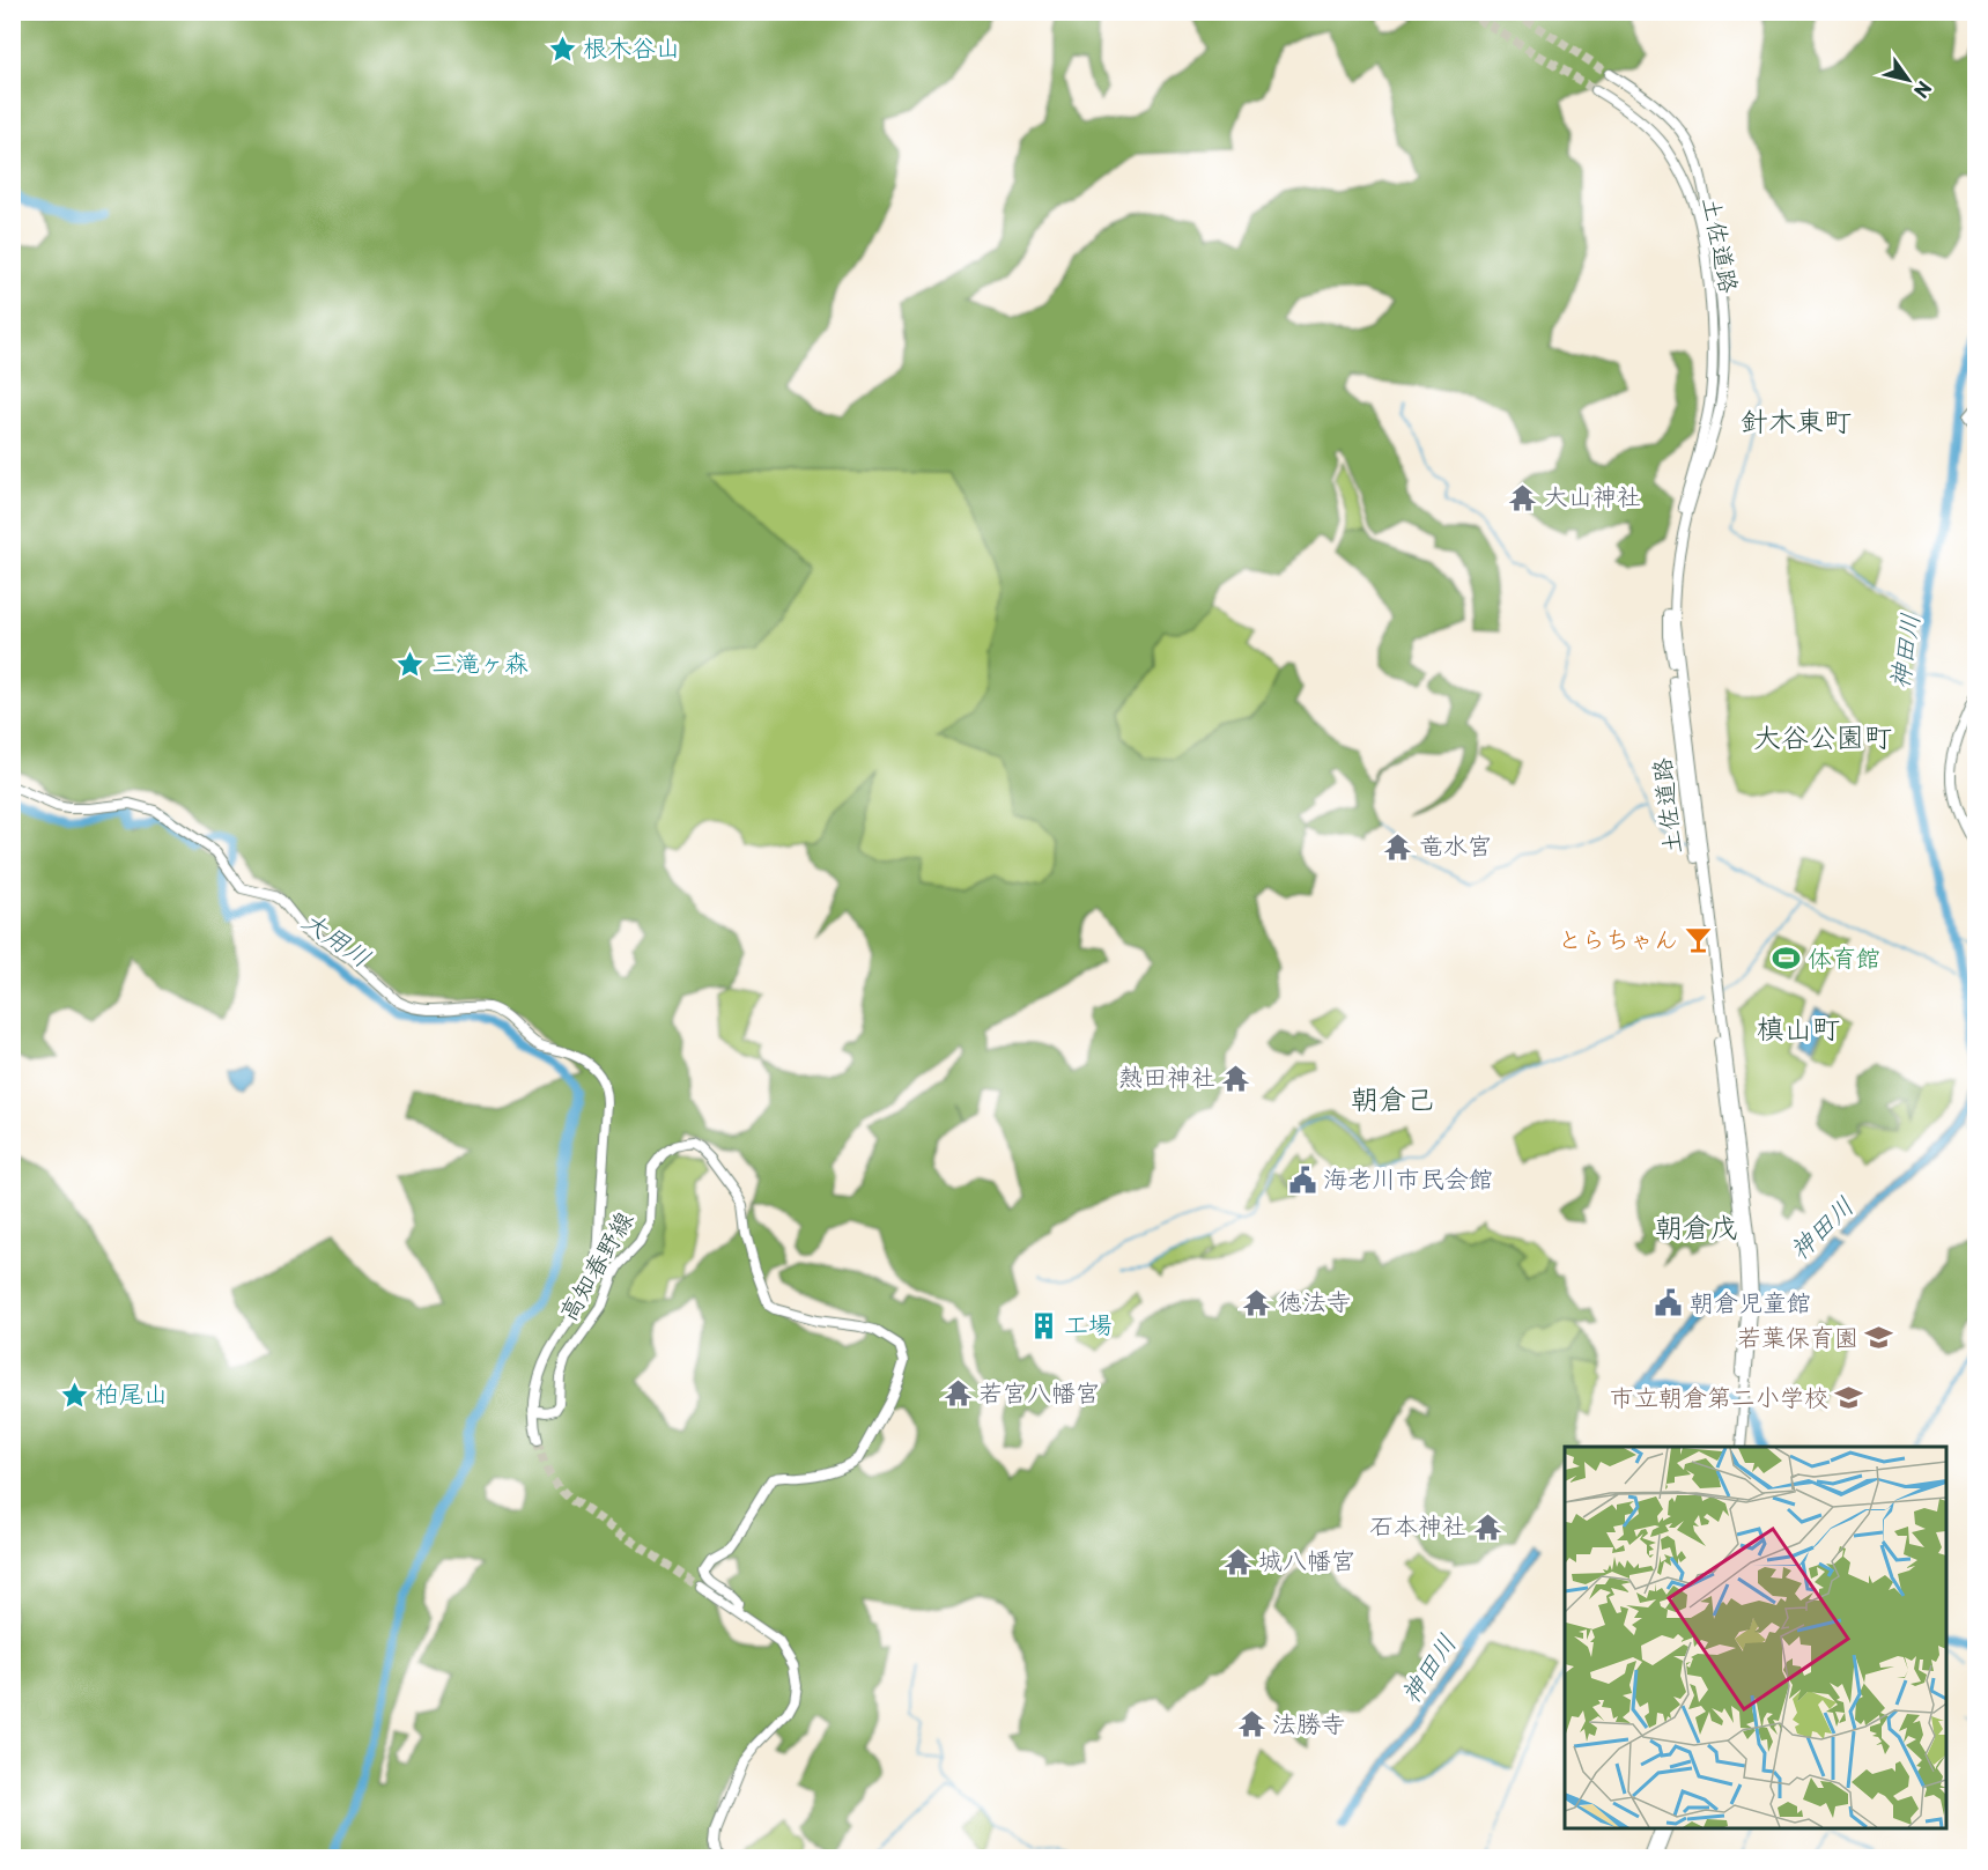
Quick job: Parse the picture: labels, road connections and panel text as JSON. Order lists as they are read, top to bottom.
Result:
{
  "streets": {
    "highway": ["土佐道路"],
    "main road": ["高知春野線"]
  },
  "districts": [
    "針木東町",
    "大谷公園町",
    "槙山町",
    "朝倉己",
    "朝倉戊"
  ],
  "water": ["神田川", "大用川"],
  "places": {
    "place": ["根木谷山", "三滝ヶ森", "柏尾山"],
    "temple": [
      "大山神社",
      "竜水宮",
      "熱田神社",
      "徳法寺",
      "若宮八幡宮",
      "石本神社",
      "城八幡宮",
      "法勝寺"
    ],
    "bar": ["とらちゃん"],
    "sports": ["体育館"],
    "public building": ["海老川市民会館", "朝倉児童館"],
    "building": ["工場"],
    "school or university": ["若葉保育園", "市立朝倉第二小学校"]
  },
  "north": "bottom right"
}
